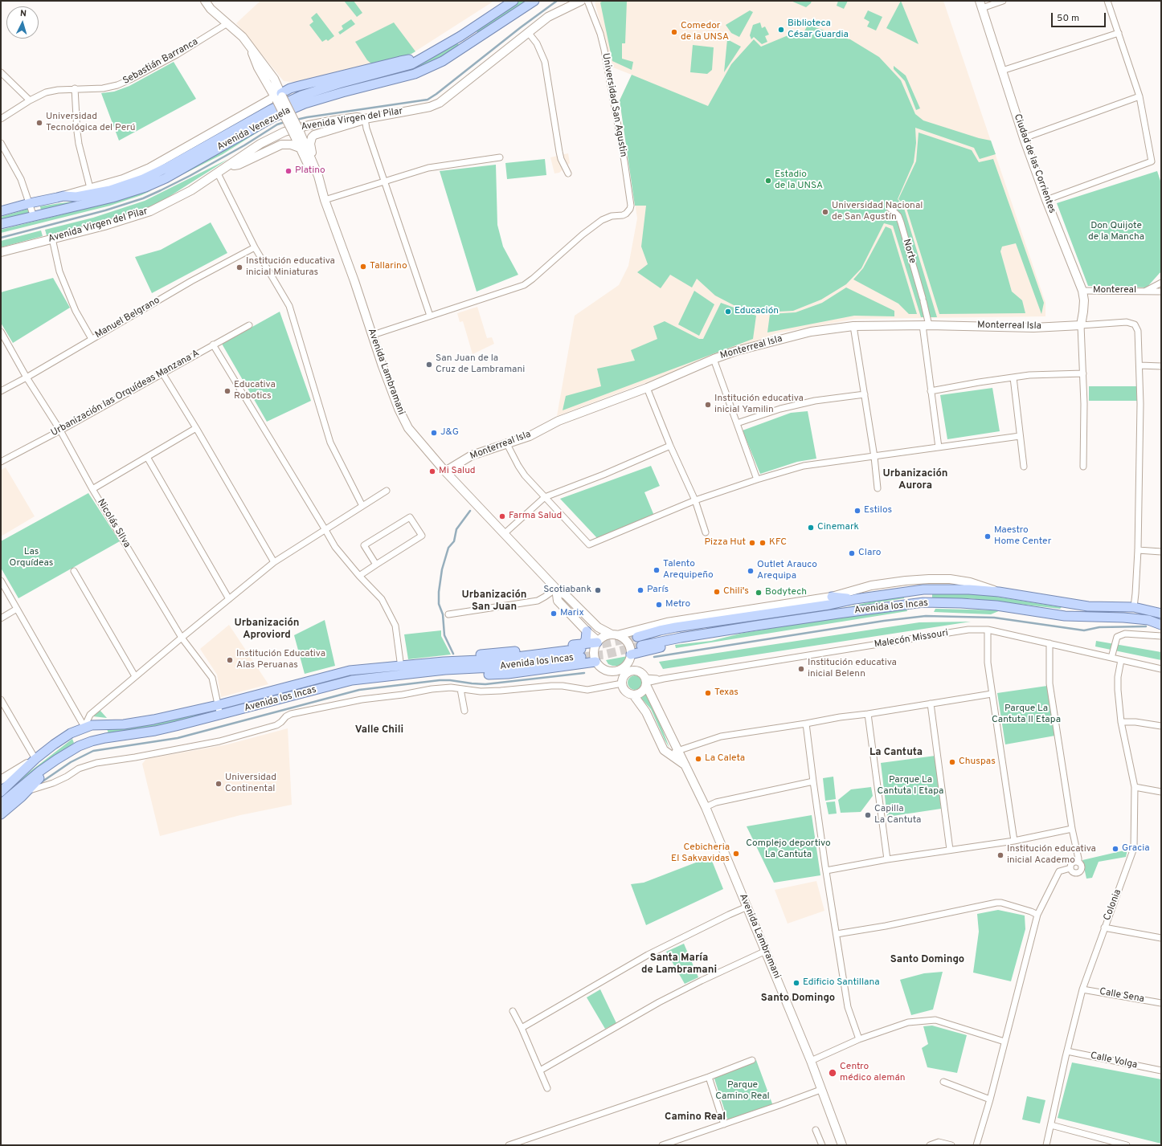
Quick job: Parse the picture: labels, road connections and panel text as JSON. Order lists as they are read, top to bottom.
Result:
{
  "streets": {
    "main road": [
      "Avenida Virgen del Pilar",
      "Avenida Venezuela",
      "Ciudad de las Corrientes",
      "Monterreal Isla",
      "Avenida Lambramani",
      "Avenida los Incas"
    ],
    "street": [
      "Sebastián Barranca",
      "Universidad San Agustin",
      "Norte",
      "Montereal",
      "Manuel Belgrano",
      "Urbanización las Orquídeas Manzana A",
      "Nicolás SIlva",
      "Malecón Missouri",
      "Colonia",
      "Calle Sena",
      "Calle Volga"
    ]
  },
  "crossings": [
    ["Ciudad de las Corrientes", "Montereal"],
    ["Ciudad de las Corrientes", "Monterreal Isla"],
    ["Norte", "Monterreal Isla"],
    ["Manuel Belgrano", "Nicolás SIlva"],
    ["Monterreal Isla", "Avenida Lambramani"],
    ["Avenida Lambramani", "Avenida los Incas"],
    ["Avenida Lambramani", "Malecón Missouri"],
    ["Urbanización las Orquídeas Manzana A", "Nicolás SIlva"],
    ["Nicolás SIlva", "Avenida los Incas"],
    ["Malecón Missouri", "Colonia"],
    ["Colonia", "Calle Sena"],
    ["Colonia", "Calle Volga"]
  ],
  "districts": [
    "Urbanización Aurora",
    "Urbanización San Juan",
    "Urbanización Aproviord",
    "Valle Chili",
    "La Cantuta",
    "Santa María de Lambramani",
    "Santo Domingo",
    "Santo Domingo",
    "Camino Real"
  ],
  "parks": [
    "Don Quijote de la Mancha",
    "Las Orquídeas",
    "Parque La Cantuta II Etapa",
    "Parque La Cantuta I Etapa",
    "Complejo deportivo La Cantuta",
    "Parque Camino Real"
  ],
  "places": [
    "Biblioteca César Guardia",
    "Comedor de la UNSA",
    "Universidad Tecnológica del Perú",
    "Platino",
    "Estadio de la UNSA",
    "Universidad Nacional de San Agustín",
    "Tallarino",
    "Institución educativa inicial Miniaturas",
    "Educación",
    "San Juan de la Cruz de Lambramani",
    "Educativa Robotics",
    "Institución educativa inicial Yamilin",
    "J&G",
    "Mi Salud",
    "Estilos",
    "Farma Salud",
    "Cinemark",
    "Maestro Home Center",
    "Pizza Hut",
    "KFC",
    "Claro",
    "Talento Arequipeño",
    "Outlet Arauco Arequipa",
    "Scotiabank",
    "París",
    "Chili's",
    "Bodytech",
    "Metro",
    "Marix",
    "Institución Educativa Alas Peruanas",
    "Institución educativa inicial Belenn",
    "Texas",
    "La Caleta",
    "Chuspas",
    "Universidad Continental",
    "Capilla La Cantuta",
    "Gracia",
    "Cebicheria El Sakvavidas",
    "Institución educativa inicial Academo",
    "Edificio Santillana",
    "Centro médico alemán"
  ],
  "scale_bar": "50 m",
  "north": "top"
}
